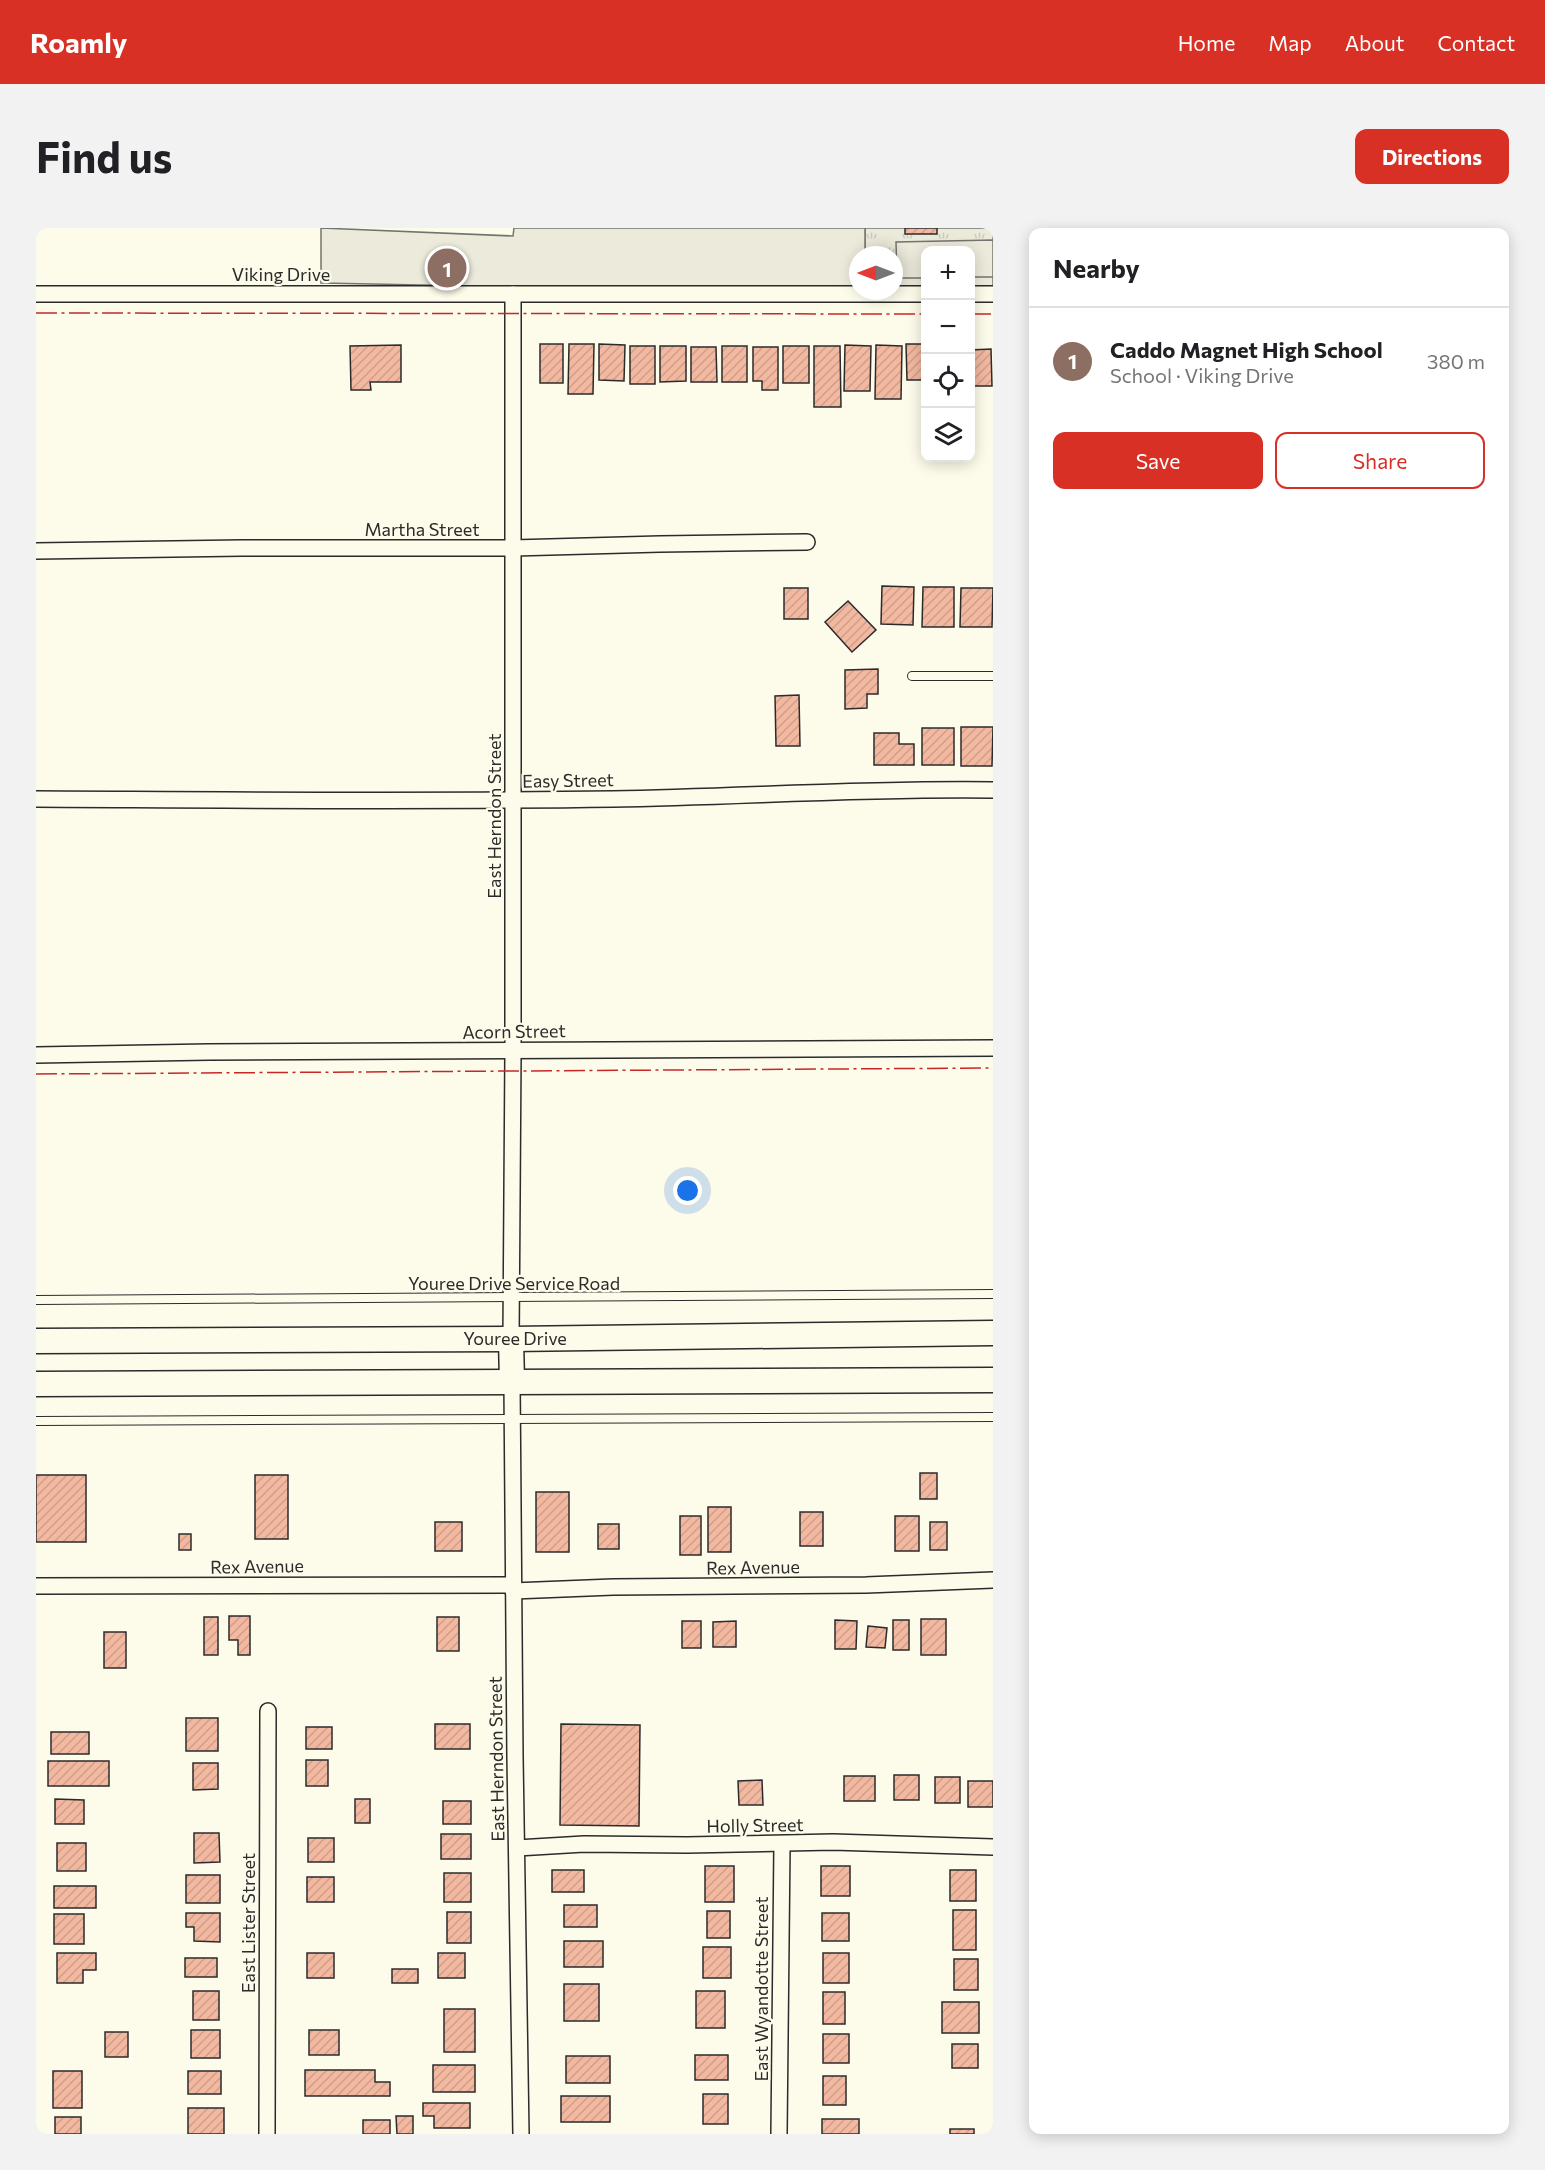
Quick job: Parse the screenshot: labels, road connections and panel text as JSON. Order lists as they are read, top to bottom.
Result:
{
  "streets": {
    "main road": ["Youree Drive"],
    "street": [
      "Viking Drive",
      "Martha Street",
      "Easy Street",
      "East Herndon Street",
      "Acorn Street",
      "Rex Avenue",
      "Holly Street",
      "East Lister Street",
      "East Wyandotte Street"
    ],
    "lane": ["Youree Drive Service Road"]
  },
  "crossings": [
    ["Viking Drive", "East Herndon Street"],
    ["Martha Street", "East Herndon Street"],
    ["Easy Street", "East Herndon Street"],
    ["East Herndon Street", "Acorn Street"],
    ["East Herndon Street", "Youree Drive Service Road"],
    ["East Herndon Street", "Youree Drive"],
    ["East Herndon Street", "Rex Avenue"],
    ["East Herndon Street", "Holly Street"],
    ["Holly Street", "East Wyandotte Street"]
  ],
  "north": "left",
  "page": {
    "header": "Roamly",
    "nav": [
      "Home",
      "Map",
      "About",
      "Contact"
    ],
    "buttons": [
      "Directions",
      ["Save", "Share"]
    ],
    "title": "Find us",
    "heading": "Nearby",
    "map_buttons": ["+", "−"],
    "pins": "1",
    "list": [
      {
        "mark": "1",
        "name": "Caddo Magnet High School",
        "note": "School · Viking Drive",
        "value": "380 m"
      }
    ]
  }
}
